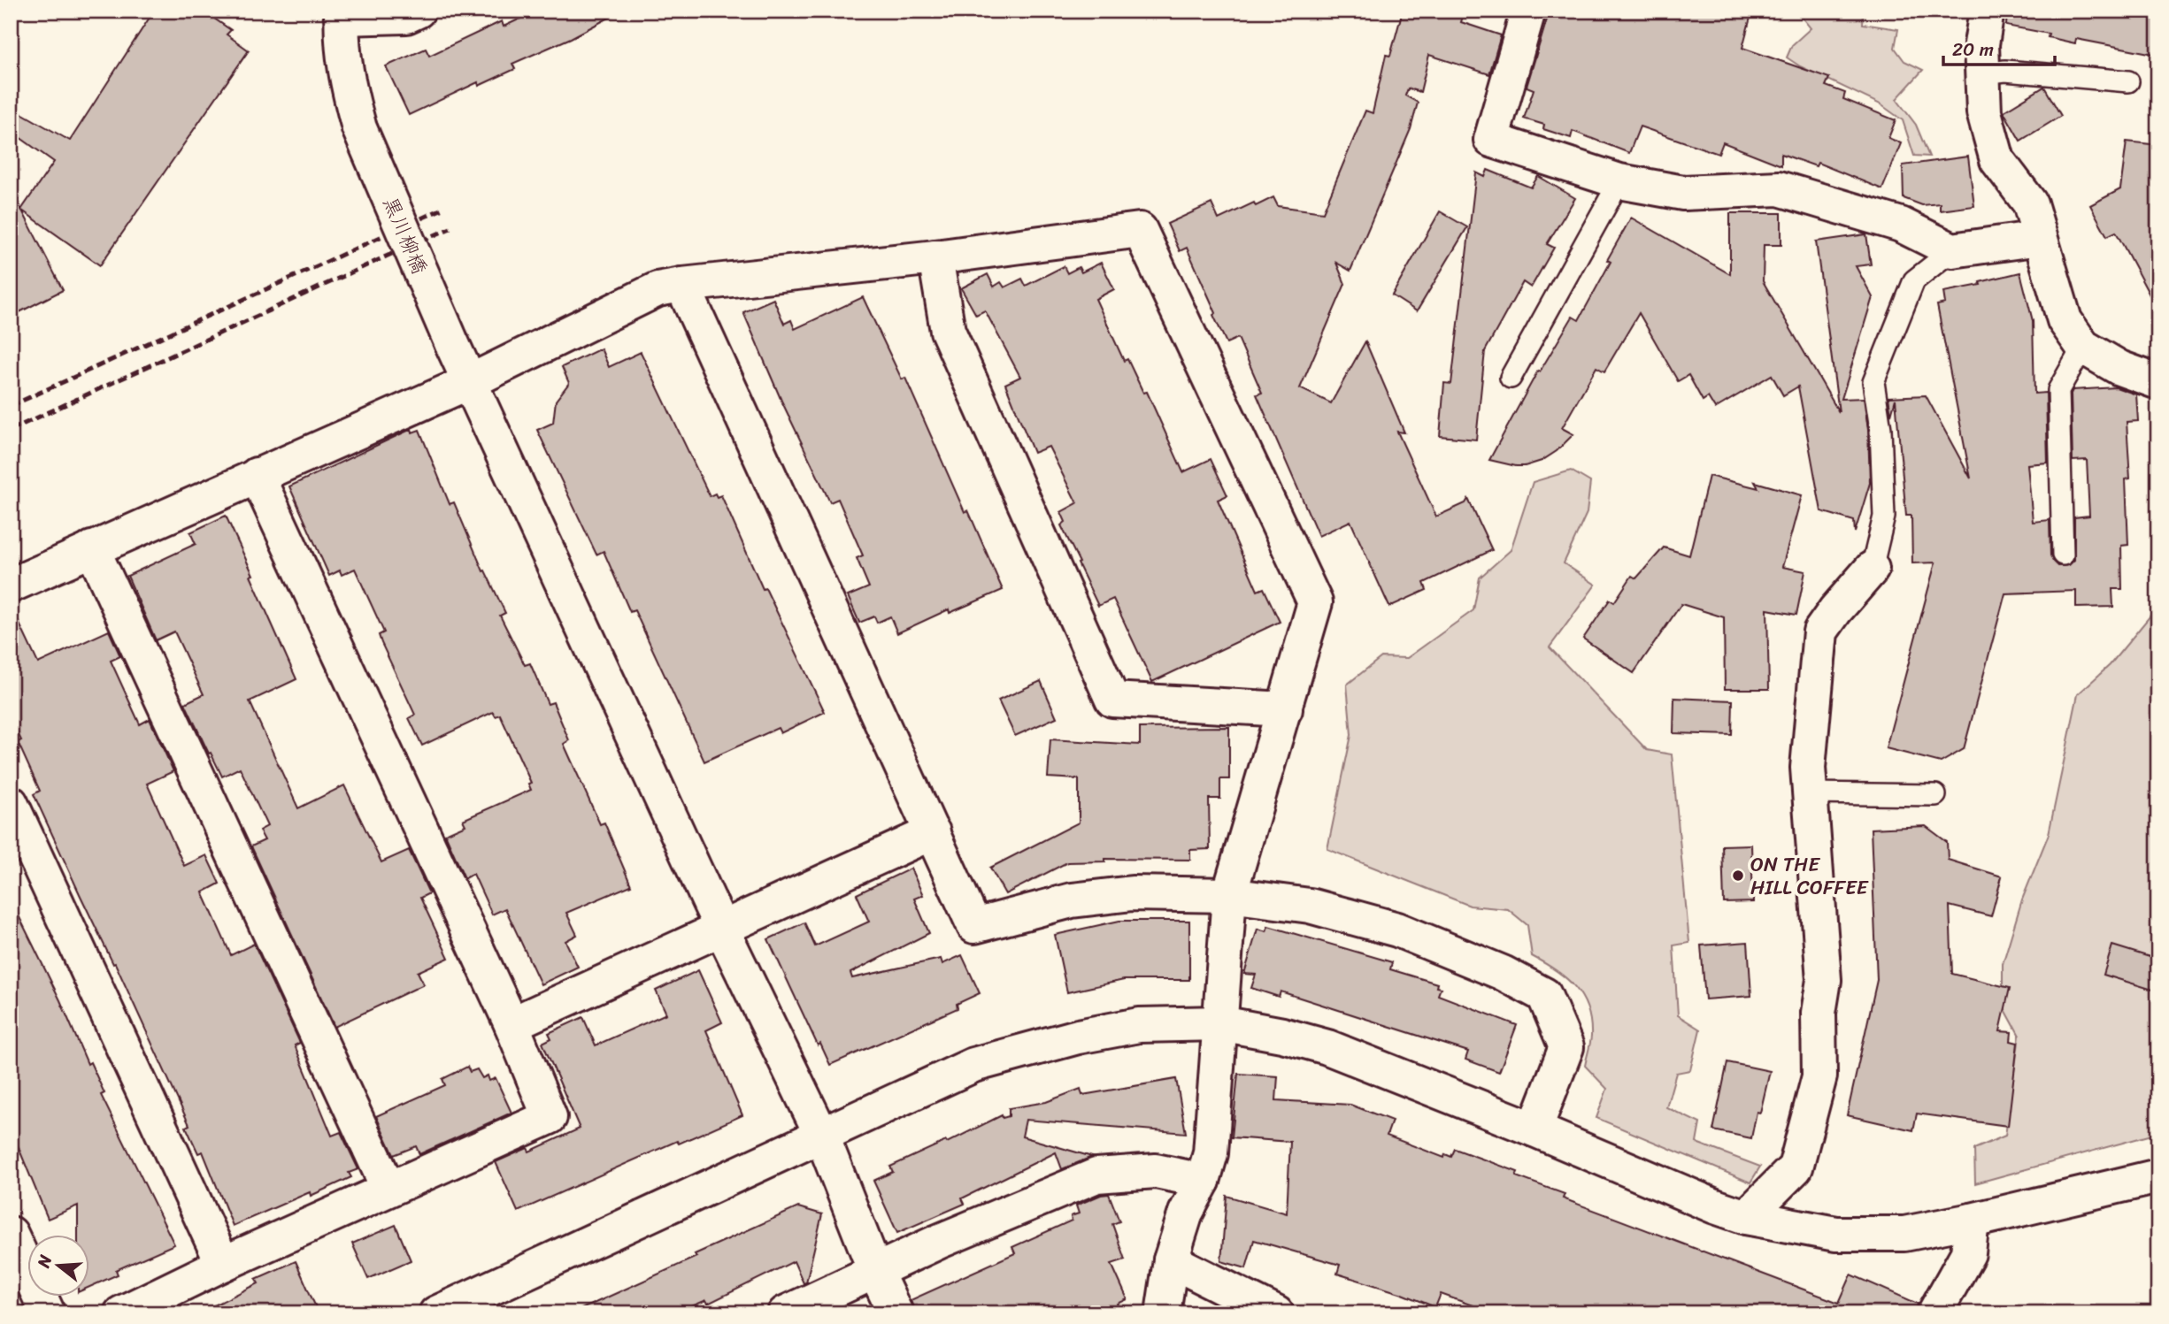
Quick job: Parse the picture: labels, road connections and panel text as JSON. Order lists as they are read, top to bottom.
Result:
{
  "streets": {
    "street": ["黒川柳橋"]
  },
  "places": ["ON THE HILL COFFEE"],
  "scale_bar": "20 m",
  "north": "left"
}
